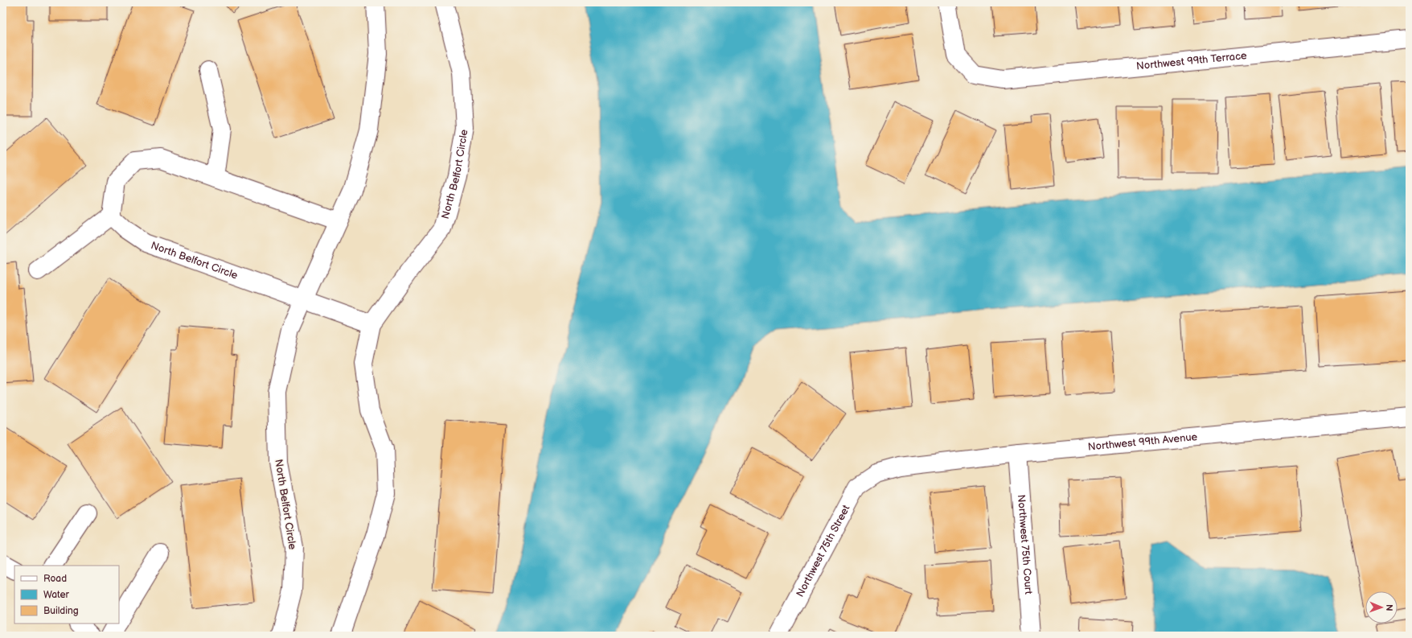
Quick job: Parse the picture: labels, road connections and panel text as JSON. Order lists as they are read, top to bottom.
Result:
{
  "streets": {
    "street": [
      "Northwest 99th Terrace",
      "North Belfort Circle",
      "Northwest 99th Avenue",
      "Northwest 75th Court",
      "Northwest 75th Street"
    ]
  },
  "crossings": [
    ["Northwest 99th Avenue", "Northwest 75th Court"],
    ["Northwest 99th Avenue", "Northwest 75th Street"]
  ],
  "legend": ["Road", "Water", "Building"],
  "north": "right"
}
